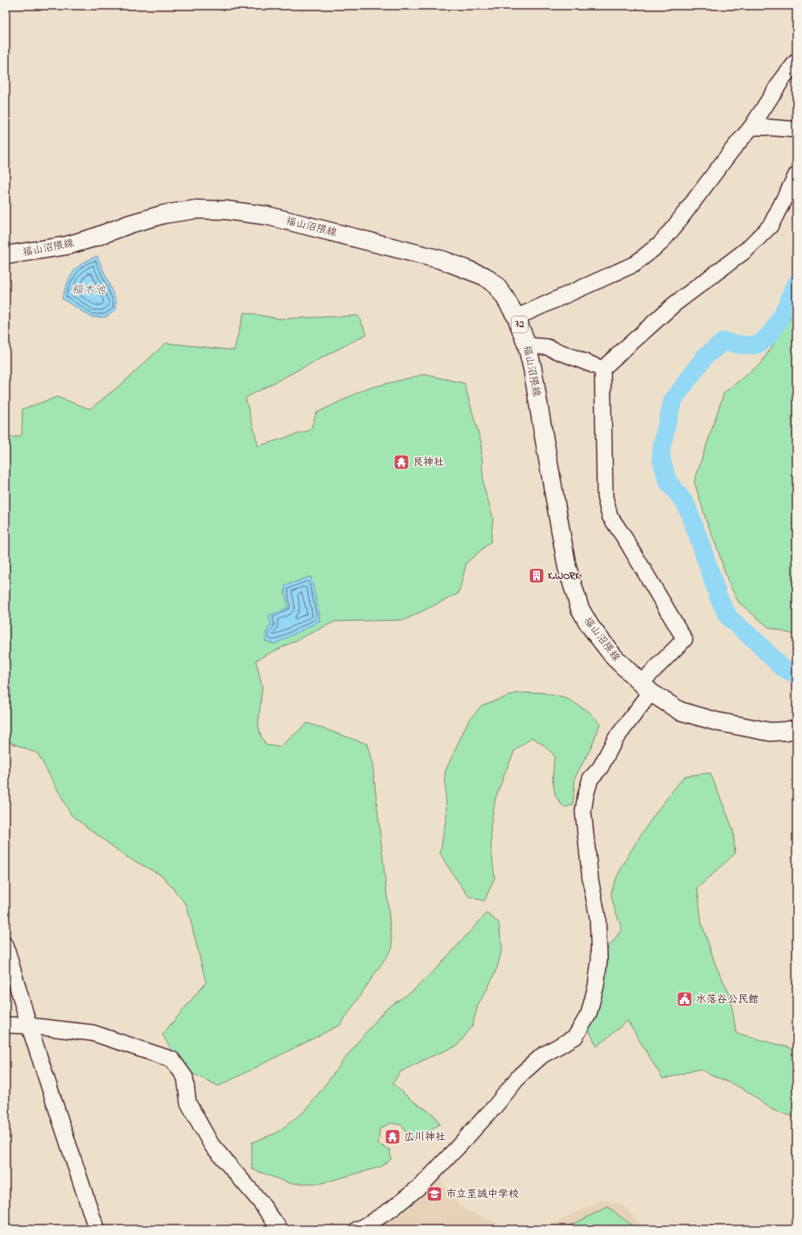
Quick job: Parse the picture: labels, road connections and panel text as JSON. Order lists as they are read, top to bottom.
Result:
{
  "streets": {
    "main road": ["福山沼隈線", "72"]
  },
  "water": ["稲木池"],
  "places": {
    "temple": ["艮神社", "広川神社"],
    "building": ["K.WORK"],
    "public building": ["水落谷公民館"],
    "school or university": ["市立至誠中学校"]
  }
}
